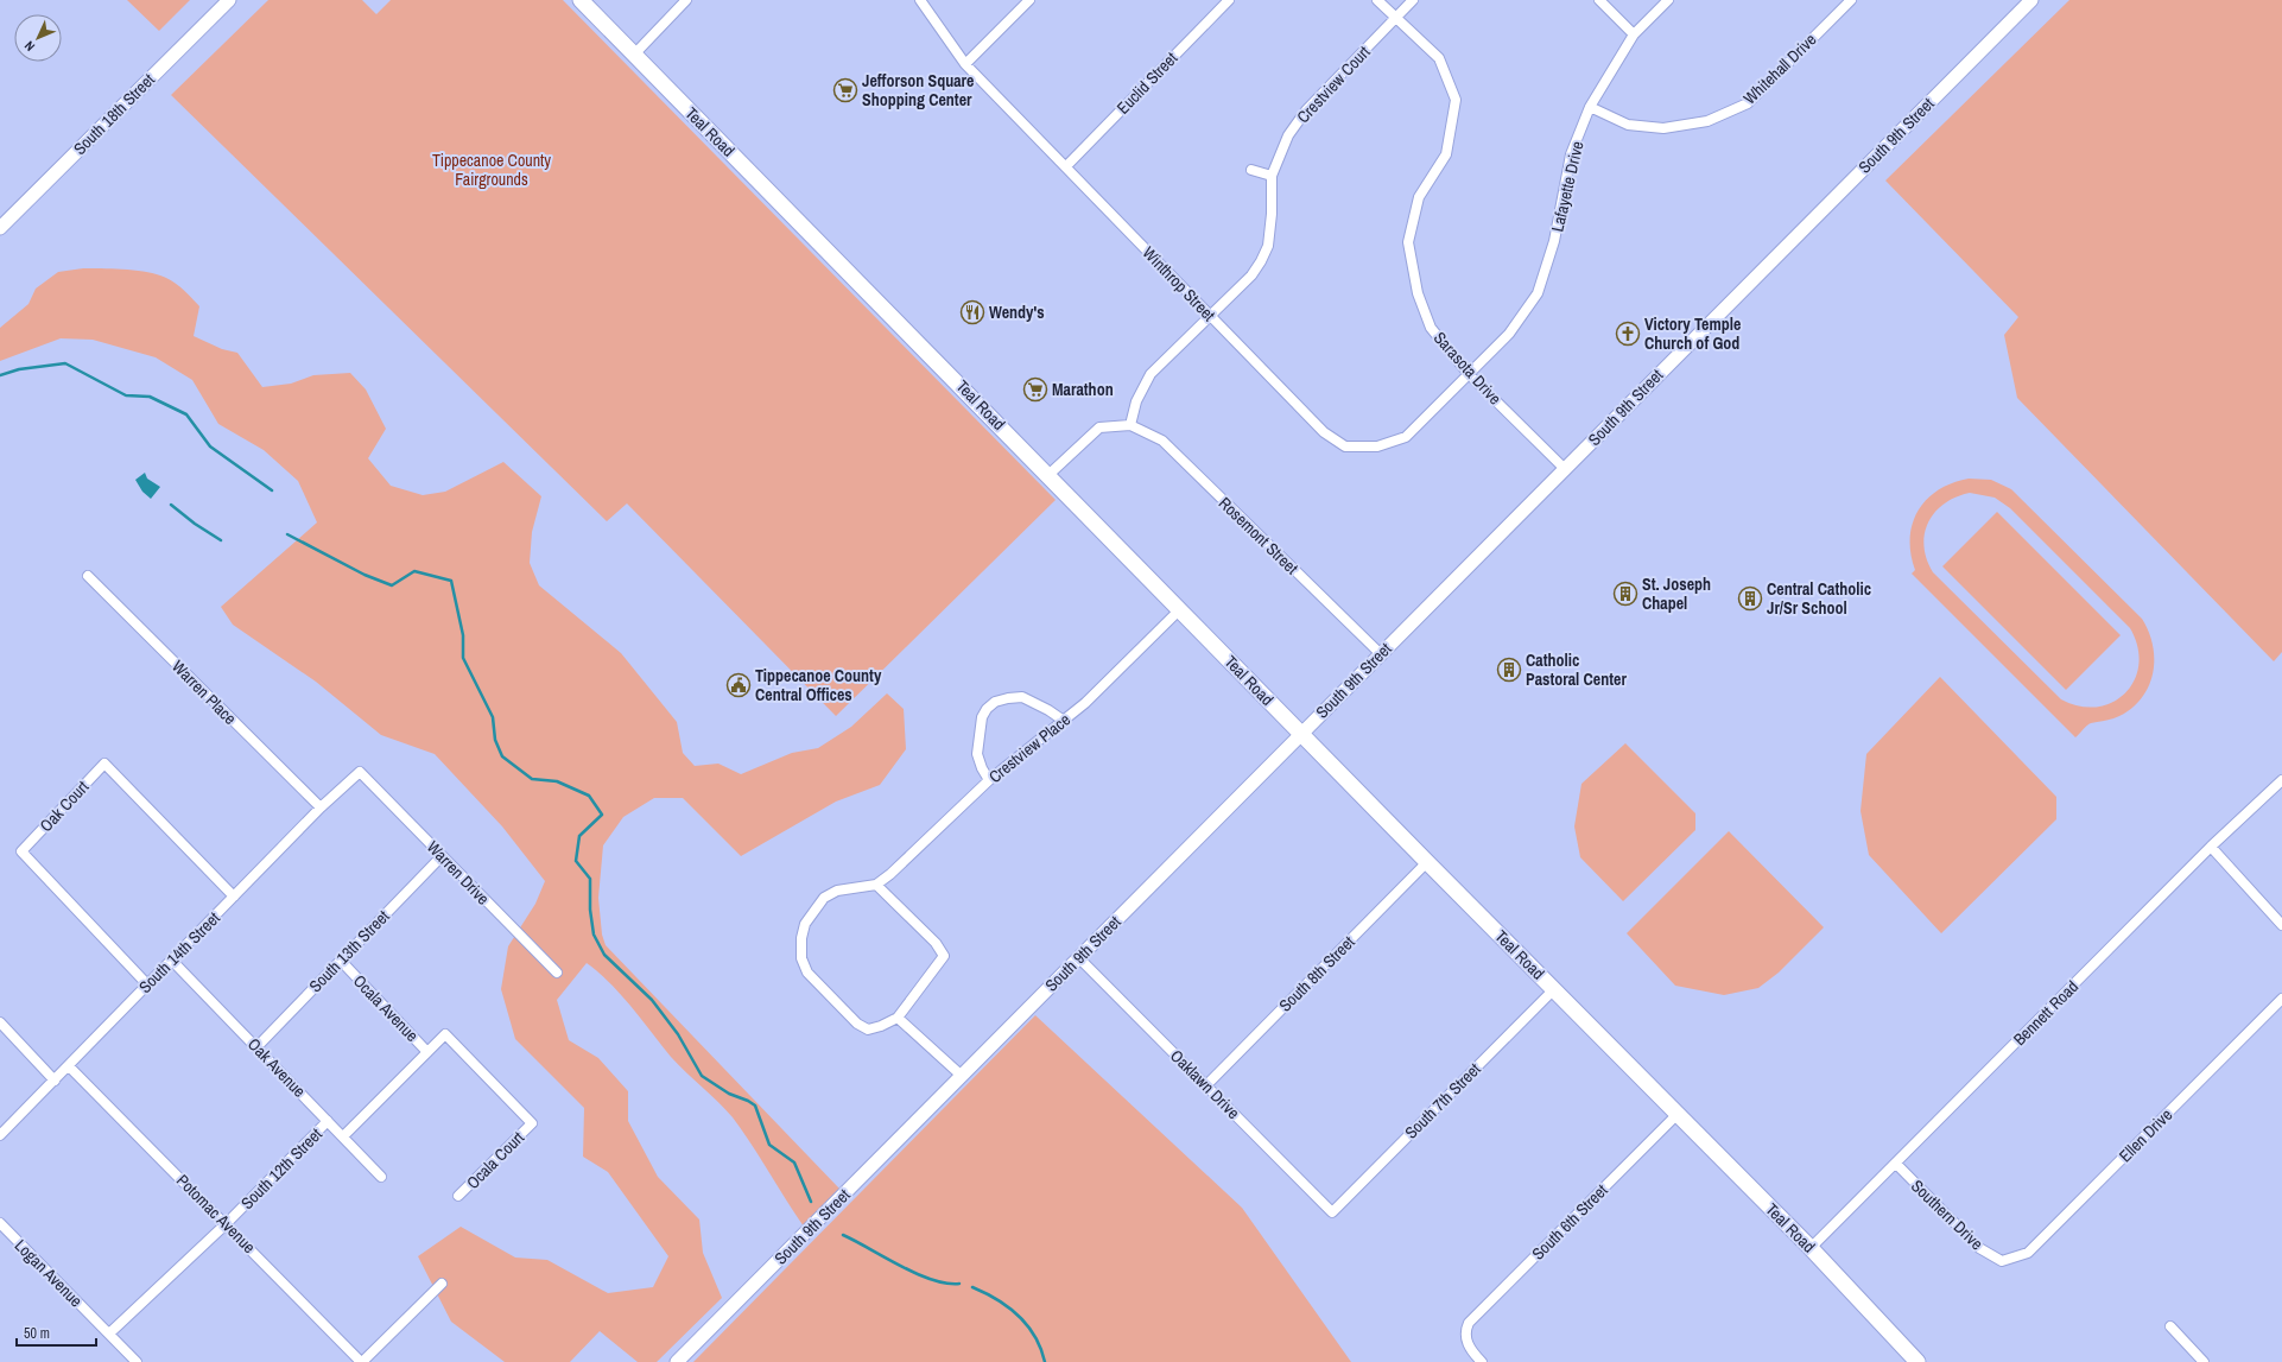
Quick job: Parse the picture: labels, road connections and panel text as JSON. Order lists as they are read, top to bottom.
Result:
{
  "streets": {
    "main road": ["Teal Road"],
    "street": [
      "Whitehall Drive",
      "Euclid Street",
      "Crestview Court",
      "South 18th Street",
      "South 9th Street",
      "Lafayette Drive",
      "Winthrop Street",
      "Sarasota Drive",
      "Rosemont Street",
      "Warren Place",
      "Crestview Place",
      "Oak Court",
      "Warren Drive",
      "South 13th Street",
      "South 14th Street",
      "South 8th Street",
      "Ocala Avenue",
      "Bennett Road",
      "Oak Avenue",
      "Oaklawn Drive",
      "South 7th Street",
      "Ellen Drive",
      "Ocala Court",
      "South 12th Street",
      "Potomac Avenue",
      "Southern Drive",
      "South 6th Street",
      "Logan Avenue"
    ]
  },
  "crossings": [
    ["Whitehall Drive", "Lafayette Drive"],
    ["Euclid Street", "Winthrop Street"],
    ["Crestview Court", "Winthrop Street"],
    ["Crestview Court", "Sarasota Drive"],
    ["Crestview Court", "Rosemont Street"],
    ["Teal Road", "South 9th Street"],
    ["Teal Road", "Crestview Place"],
    ["Teal Road", "South 8th Street"],
    ["Teal Road", "Bennett Road"],
    ["Teal Road", "South 7th Street"],
    ["Teal Road", "South 6th Street"],
    ["South 9th Street", "Sarasota Drive"],
    ["South 9th Street", "Rosemont Street"],
    ["South 9th Street", "Oaklawn Drive"],
    ["Lafayette Drive", "Winthrop Street"],
    ["Lafayette Drive", "Sarasota Drive"],
    ["Winthrop Street", "Sarasota Drive"],
    ["Warren Place", "South 14th Street"],
    ["Oak Court", "South 14th Street"],
    ["Warren Drive", "South 13th Street"],
    ["Warren Drive", "South 14th Street"],
    ["South 13th Street", "Ocala Avenue"],
    ["South 13th Street", "Oak Avenue"],
    ["South 14th Street", "Oak Avenue"],
    ["South 14th Street", "Potomac Avenue"],
    ["South 8th Street", "Oaklawn Drive"],
    ["Ocala Avenue", "Ocala Court"],
    ["Ocala Avenue", "South 12th Street"],
    ["Bennett Road", "Southern Drive"],
    ["Oak Avenue", "South 12th Street"],
    ["Oaklawn Drive", "South 7th Street"],
    ["Ellen Drive", "Southern Drive"],
    ["South 12th Street", "Potomac Avenue"],
    ["South 12th Street", "Logan Avenue"]
  ],
  "parks": ["Tippecanoe County Fairgrounds"],
  "places": {
    "supermarket": ["Jefforson Square Shopping Center", "Marathon"],
    "restaurant": ["Wendy's"],
    "church": ["Victory Temple Church of God"],
    "building": ["St. Joseph Chapel", "Central Catholic Jr/Sr School", "Catholic Pastoral Center"],
    "public building": ["Tippecanoe County Central Offices"]
  },
  "scale_bar": "50 m",
  "north": "bottom left"
}
